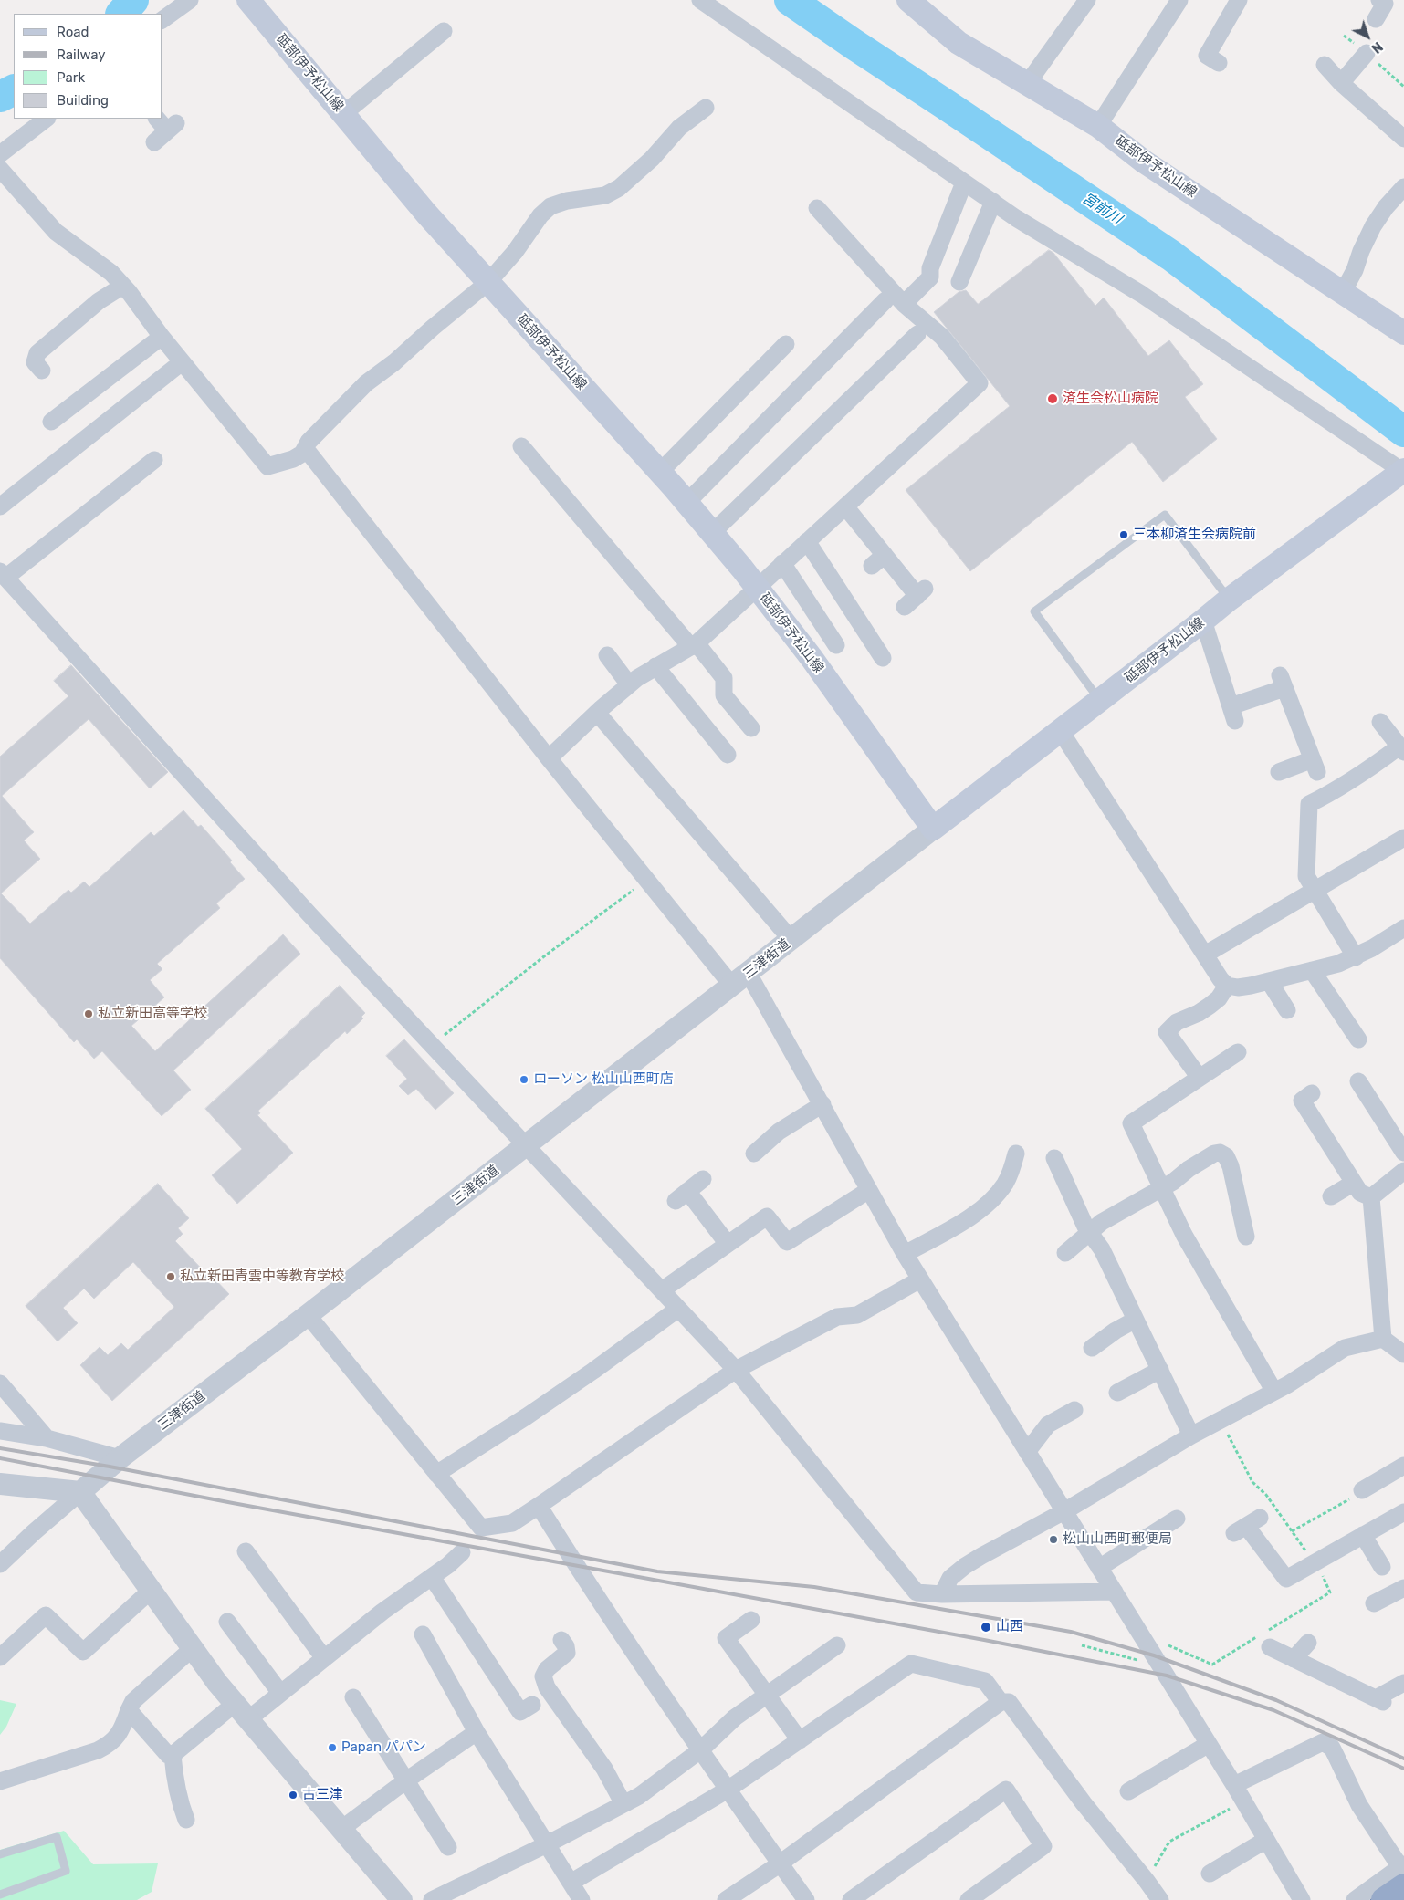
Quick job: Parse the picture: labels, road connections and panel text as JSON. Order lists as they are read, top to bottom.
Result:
{
  "streets": {
    "main road": ["砥部伊予松山線"],
    "street": ["三津街道"]
  },
  "crossings": [
    ["砥部伊予松山線", "三津街道"]
  ],
  "water": ["宮前川"],
  "places": [
    "済生会松山病院",
    "三本柳済生会病院前",
    "私立新田高等学校",
    "ローソン 松山山西町店",
    "私立新田青雲中等教育学校",
    "松山山西町郵便局",
    "山西",
    "Papan パパン",
    "古三津"
  ],
  "legend": [
    "Road",
    "Railway",
    "Park",
    "Building"
  ],
  "north": "bottom right"
}
